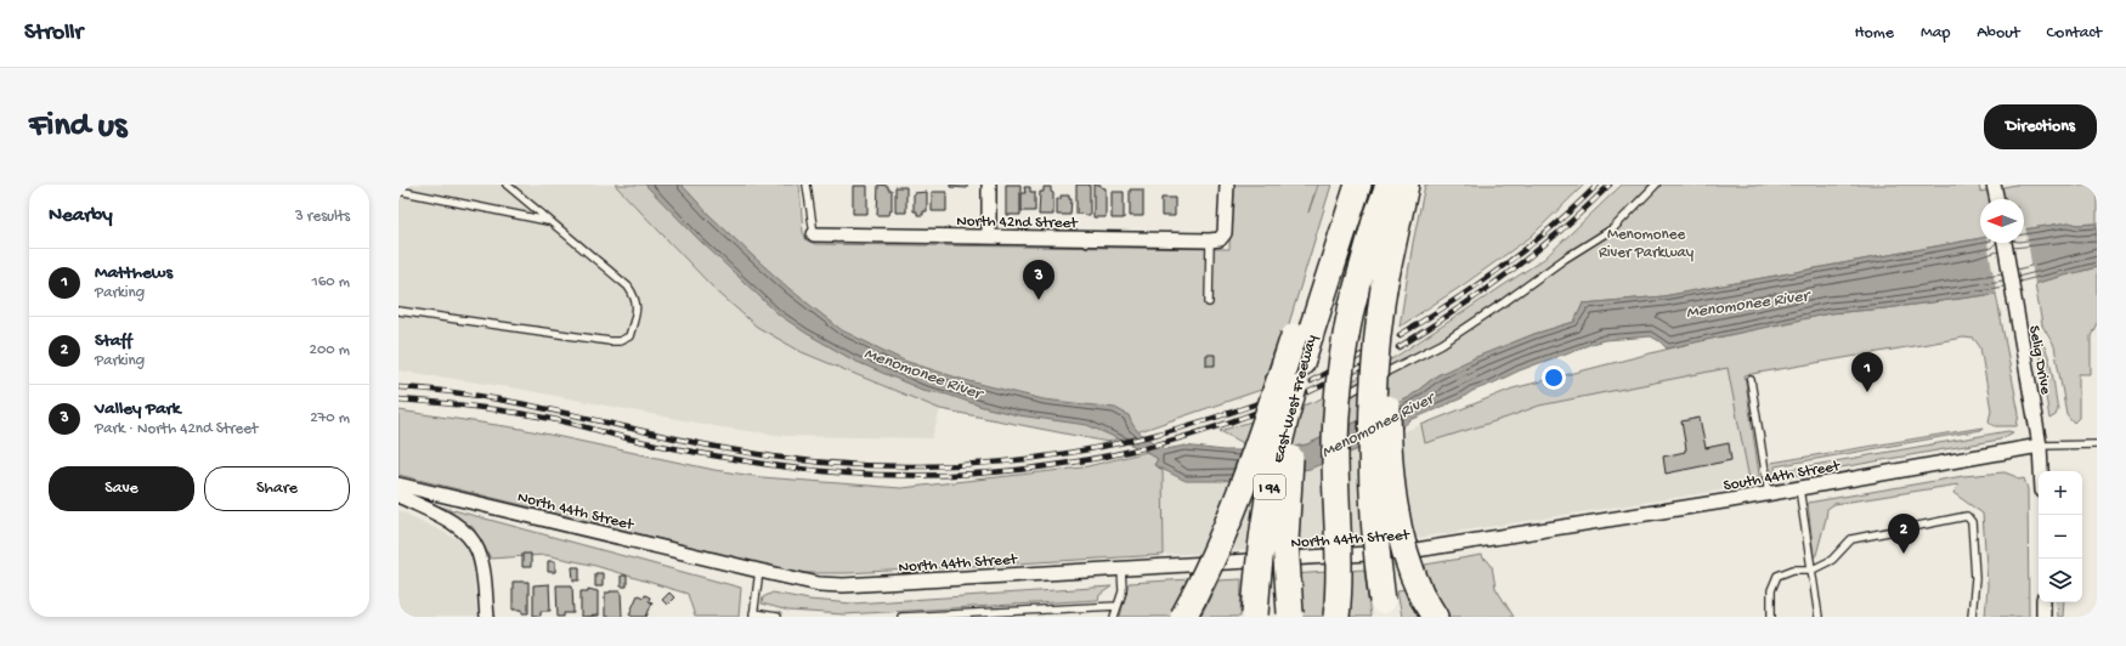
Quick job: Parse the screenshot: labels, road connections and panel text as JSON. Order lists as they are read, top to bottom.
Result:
{
  "streets": {
    "highway": ["East-West Freeway", "I 94"],
    "street": [
      "North 42nd Street",
      "Selig Drive",
      "South 44th Street",
      "North 44th Street"
    ]
  },
  "crossings": [
    ["Selig Drive", "South 44th Street"],
    ["South 44th Street", "North 44th Street"]
  ],
  "water": ["Menomonee River"],
  "parks": ["Menomonee River Parkway"],
  "north": "left",
  "page": {
    "header": "Strollr",
    "nav": [
      "Home",
      "Map",
      "About",
      "Contact"
    ],
    "buttons": [
      "Directions",
      ["Save", "Share"]
    ],
    "title": "Find us",
    "heading": ["Nearby", "3 results"],
    "list": [
      {
        "mark": "1",
        "name": "Matthews",
        "note": "Parking",
        "value": "160 m"
      },
      {
        "mark": "2",
        "name": "Staff",
        "note": "Parking",
        "value": "200 m"
      },
      {
        "mark": "3",
        "name": "Valley Park",
        "note": "Park · North 42nd Street",
        "value": "270 m"
      }
    ],
    "pins": ["3", "1", "2"],
    "map_buttons": ["+", "−"]
  }
}
